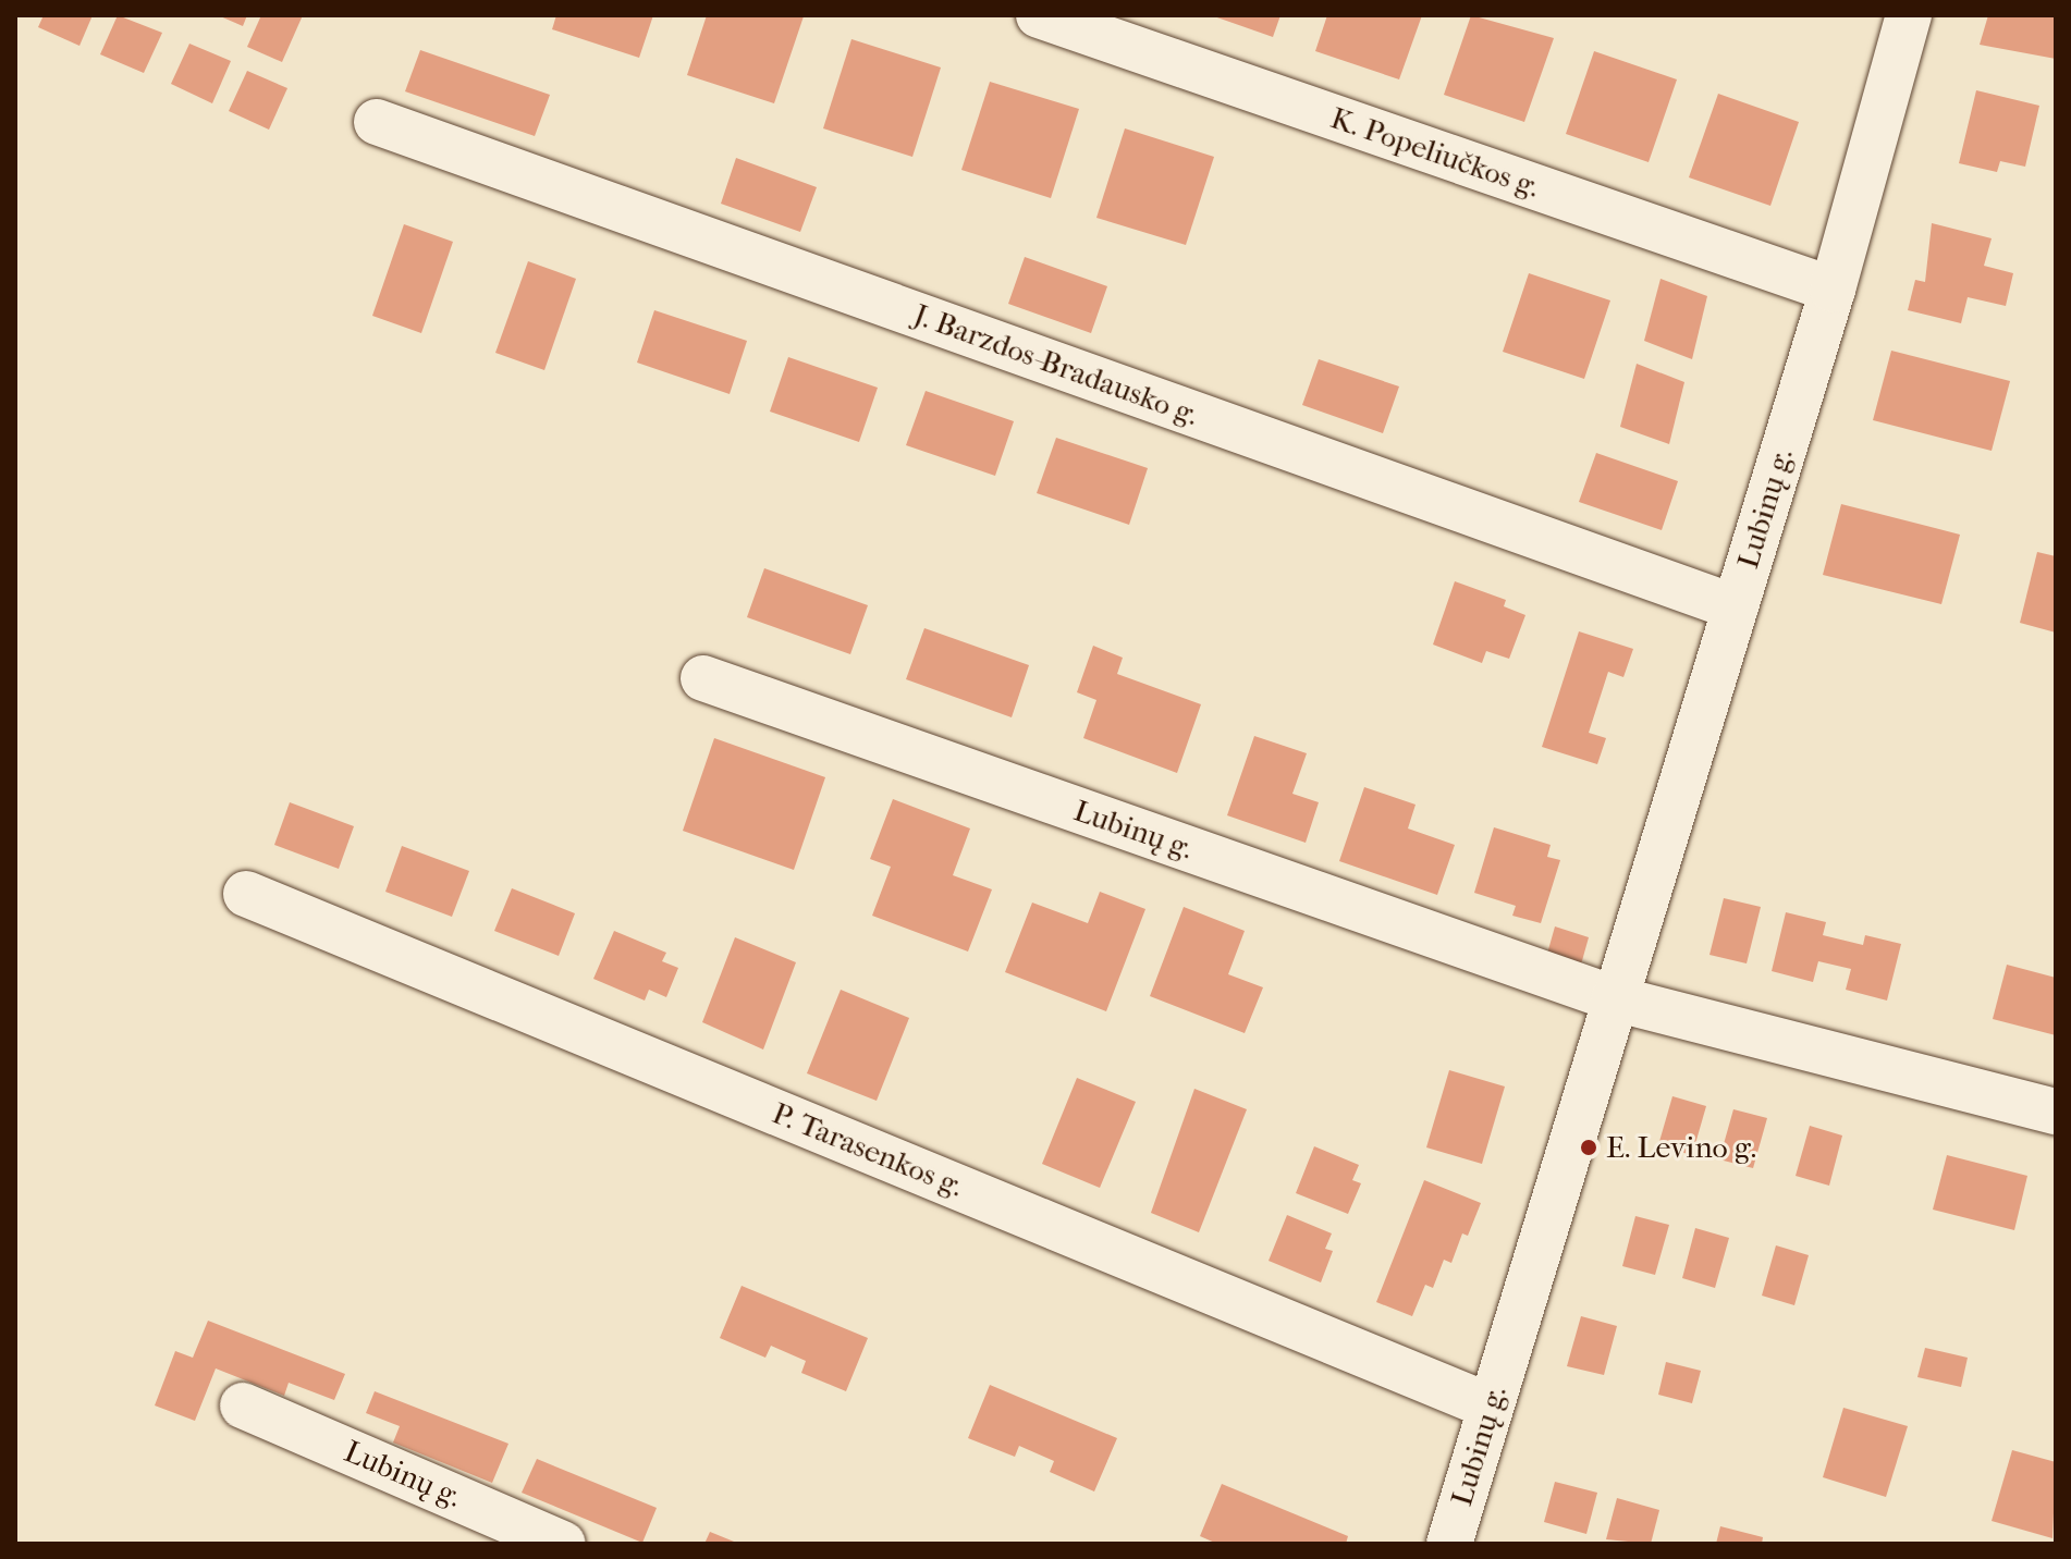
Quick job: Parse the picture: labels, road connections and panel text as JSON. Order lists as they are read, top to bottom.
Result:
{
  "streets": {
    "street": [
      "K. Popeliučkos g.",
      "J. Barzdos-Bradausko g.",
      "Lubinų g.",
      "P. Tarasenkos g."
    ]
  },
  "crossings": [
    ["K. Popeliučkos g.", "Lubinų g."],
    ["J. Barzdos-Bradausko g.", "Lubinų g."],
    ["Lubinų g.", "P. Tarasenkos g."]
  ],
  "places": ["E. Levino g."]
}
